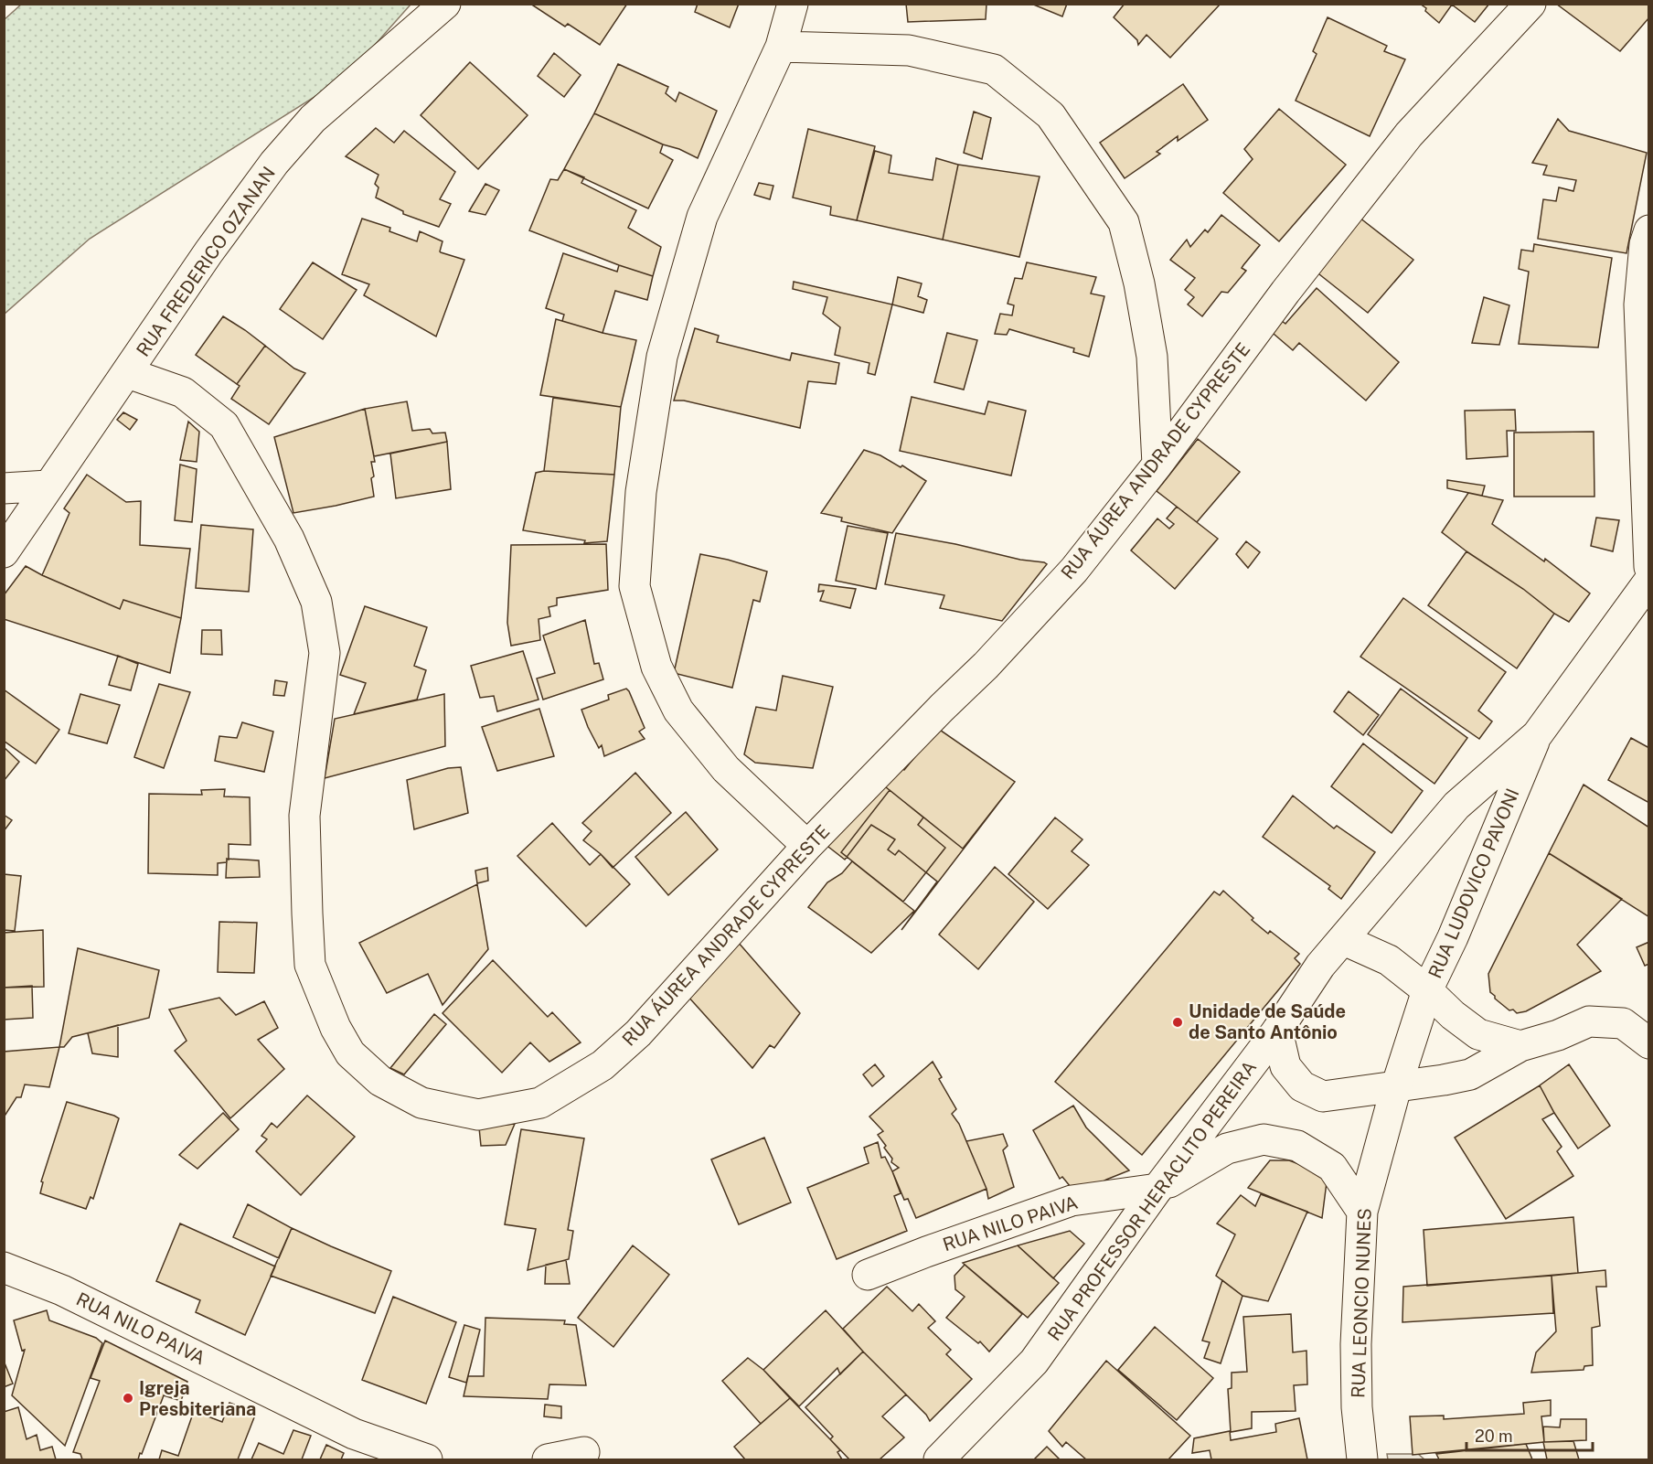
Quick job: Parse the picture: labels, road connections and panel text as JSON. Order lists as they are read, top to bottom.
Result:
{
  "streets": {
    "street": [
      "RUA FREDERICO OZANAN",
      "RUA ÁUREA ANDRADE CYPRESTE",
      "RUA LUDOVICO PAVONI",
      "RUA PROFESSOR HERACLITO PEREIRA",
      "RUA NILO PAIVA",
      "RUA LEONCIO NUNES"
    ]
  },
  "crossings": [
    ["RUA FREDERICO OZANAN", "RUA ÁUREA ANDRADE CYPRESTE"],
    ["RUA LUDOVICO PAVONI", "RUA PROFESSOR HERACLITO PEREIRA"],
    ["RUA LUDOVICO PAVONI", "RUA LEONCIO NUNES"],
    ["RUA PROFESSOR HERACLITO PEREIRA", "RUA NILO PAIVA"],
    ["RUA PROFESSOR HERACLITO PEREIRA", "RUA LEONCIO NUNES"]
  ],
  "places": ["Unidade de Saúde de Santo Antônio", "Igreja Presbiteriana"],
  "scale_bar": "20 m"
}
